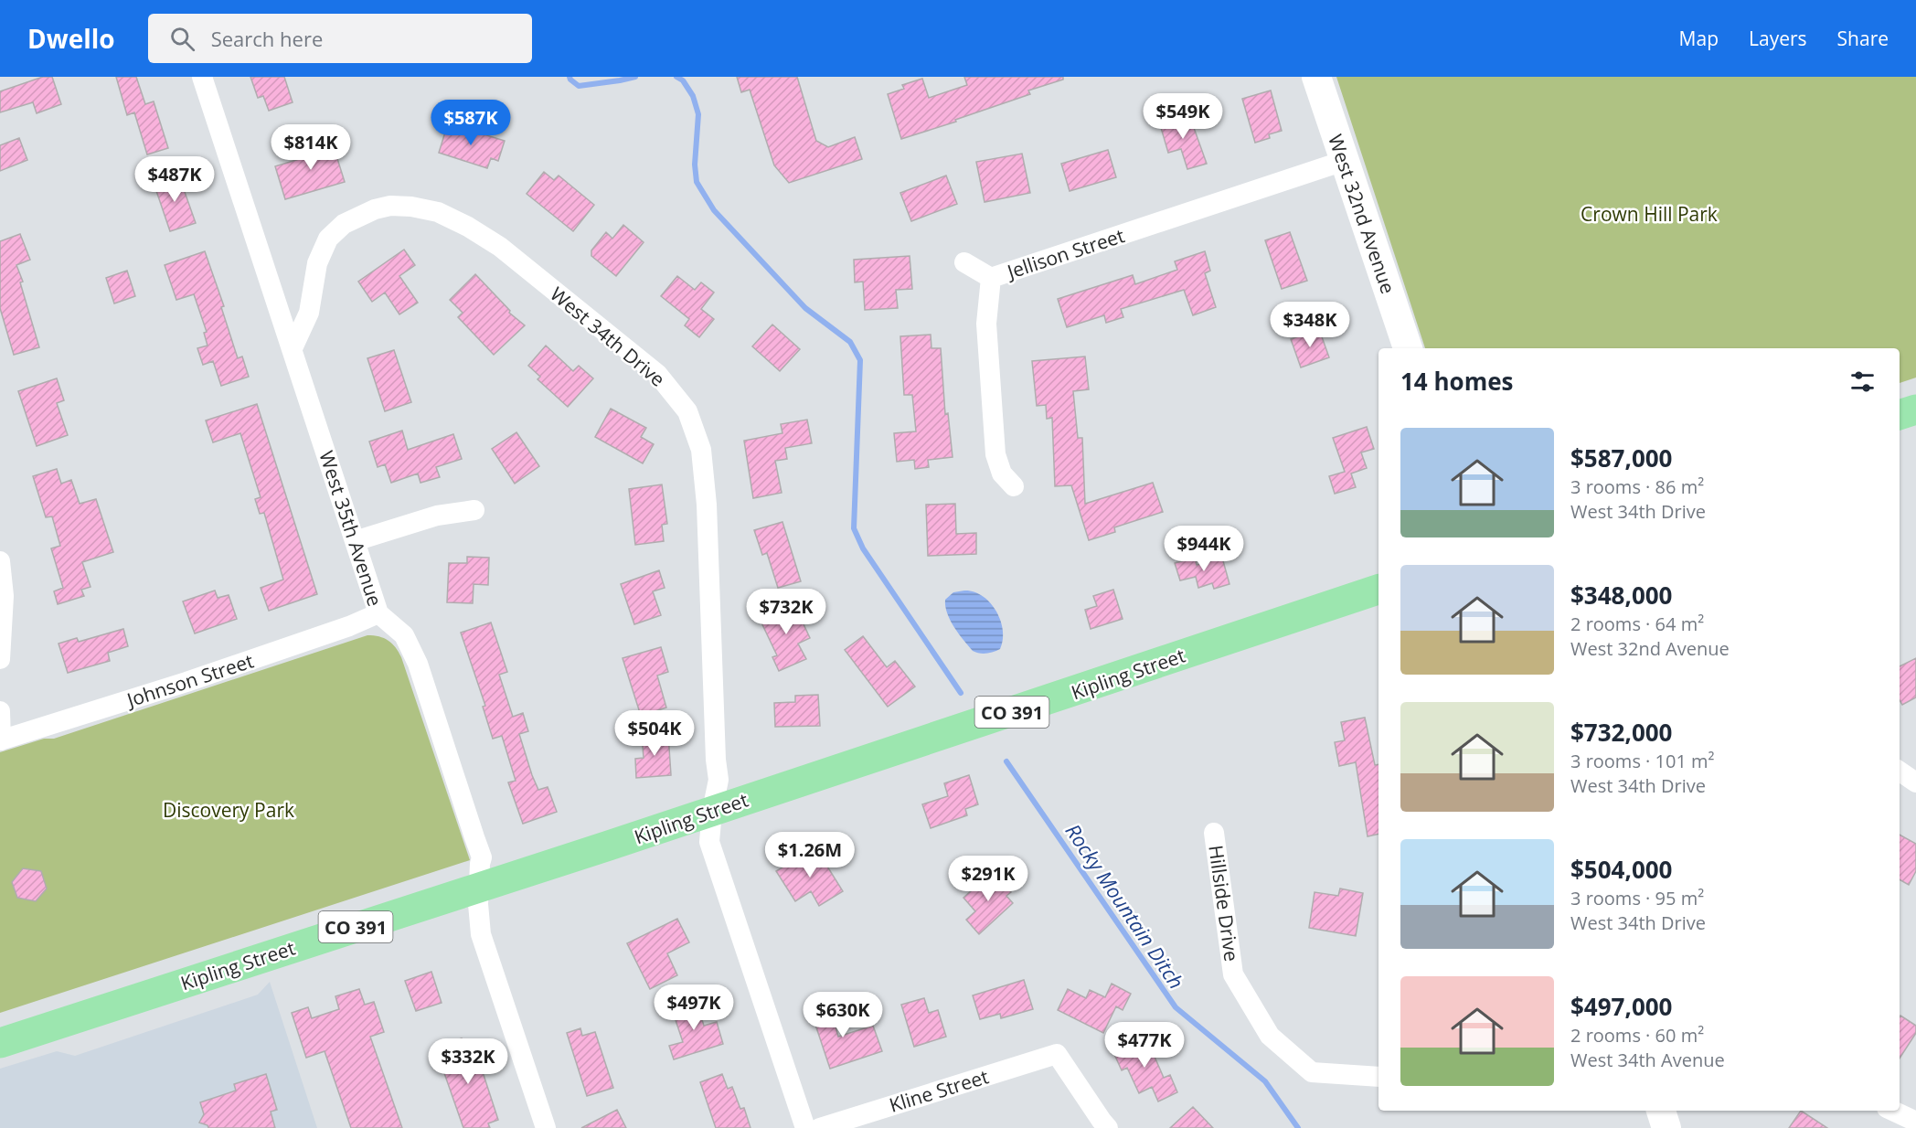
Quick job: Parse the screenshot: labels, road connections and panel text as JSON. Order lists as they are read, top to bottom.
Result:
{
  "streets": {
    "main road": ["Kipling Street", "CO 391"],
    "street": [
      "West 32nd Avenue",
      "Jellison Street",
      "West 34th Drive",
      "West 35th Avenue",
      "Johnson Street",
      "Hillside Drive",
      "Kline Street"
    ]
  },
  "crossings": [
    ["West 32nd Avenue", "Jellison Street"],
    ["West 34th Drive", "West 35th Avenue"],
    ["West 34th Drive", "Kipling Street"],
    ["West 35th Avenue", "Kipling Street"],
    ["West 35th Avenue", "Johnson Street"]
  ],
  "water": ["Rocky Mountain Ditch"],
  "parks": ["Crown Hill Park", "Discovery Park"],
  "page": {
    "header": "Dwello",
    "search": "Search here",
    "nav": ["Map", "Layers", "Share"],
    "price": [
      "$549K",
      "$587K",
      "$814K",
      "$487K",
      "$348K",
      "$944K",
      "$732K",
      "$504K",
      "$1.26M",
      "$291K",
      "$497K",
      "$630K",
      "$477K",
      "$332K"
    ],
    "heading": "14 homes",
    "list": [
      {
        "name": "$587,000",
        "note": "3 rooms · 86 m² · West 34th Drive"
      },
      {
        "name": "$348,000",
        "note": "2 rooms · 64 m² · West 32nd Avenue"
      },
      {
        "name": "$732,000",
        "note": "3 rooms · 101 m² · West 34th Drive"
      },
      {
        "name": "$504,000",
        "note": "3 rooms · 95 m² · West 34th Drive"
      },
      {
        "name": "$497,000",
        "note": "2 rooms · 60 m² · West 34th Avenue"
      }
    ]
  }
}
